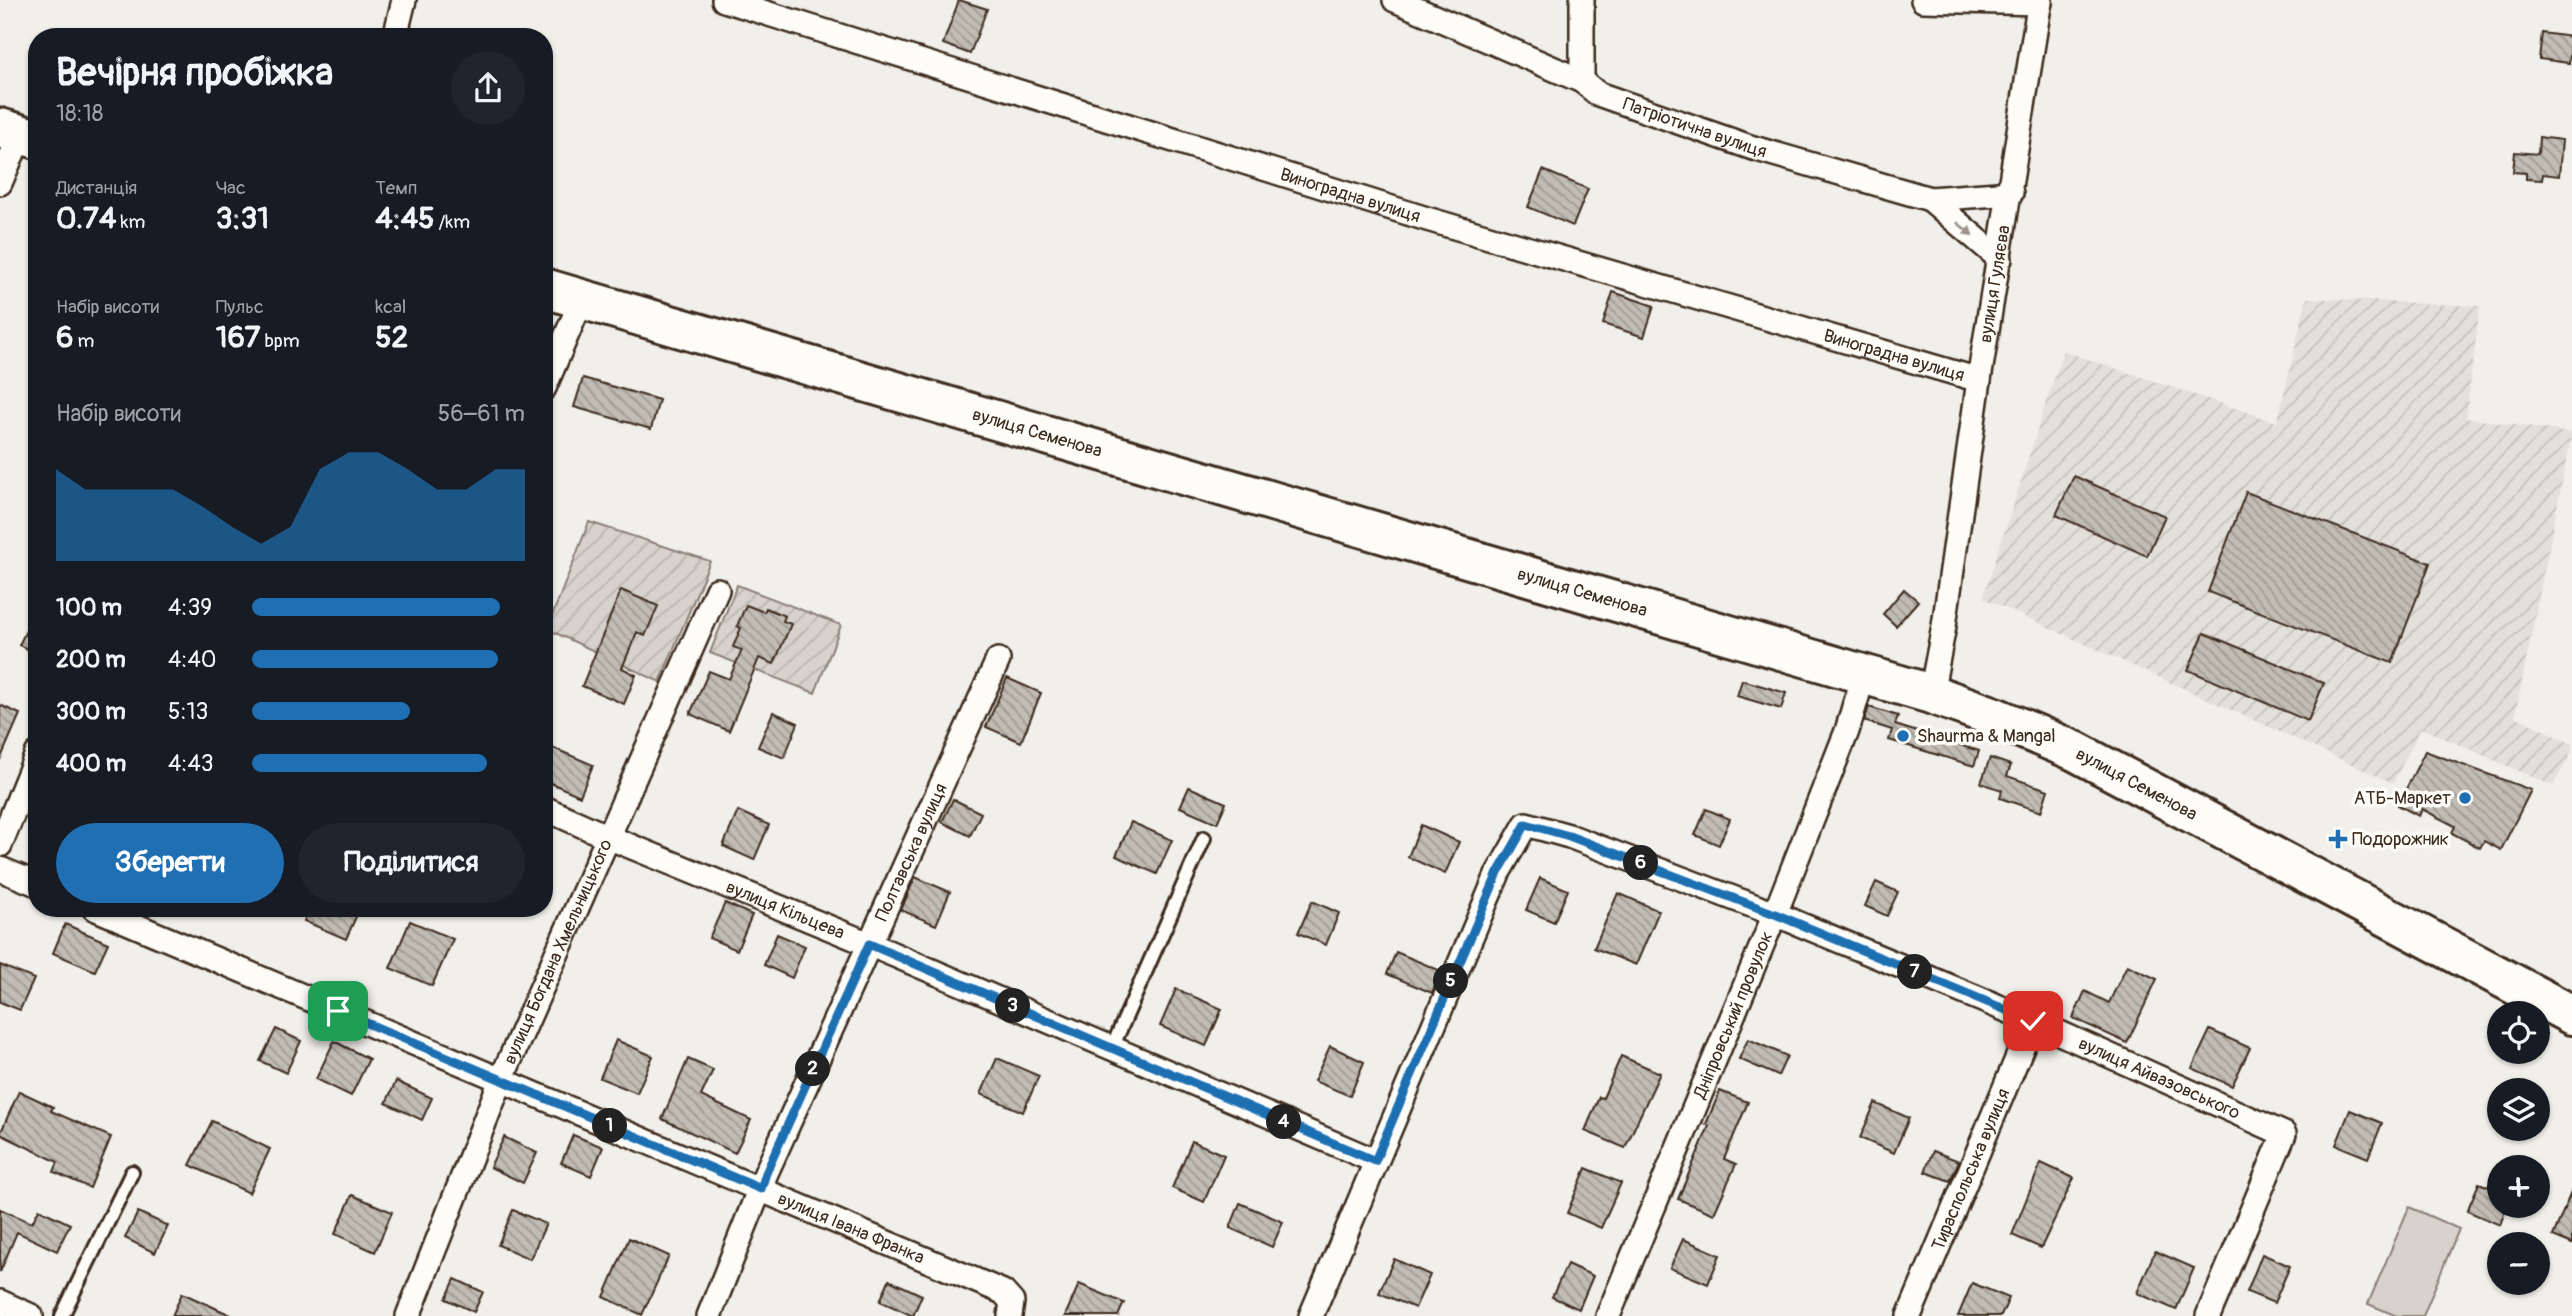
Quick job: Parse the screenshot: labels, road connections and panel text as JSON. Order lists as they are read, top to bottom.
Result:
{
  "streets": {
    "highway": ["вулиця Семенова"],
    "street": [
      "Патріотична вулиця",
      "Виноградна вулиця",
      "вулиця Гуляєва",
      "Полтавська вулиця",
      "вулиця Кільцева",
      "вулиця Богдана Хмельницького",
      "Дніпровський провулок",
      "вулиця Айвазовського",
      "Тираспольська вулиця",
      "вулиця Івана Франка"
    ]
  },
  "crossings": [
    ["Патріотична вулиця", "вулиця Гуляєва"],
    ["Виноградна вулиця", "вулиця Гуляєва"],
    ["вулиця Гуляєва", "вулиця Семенова"],
    ["вулиця Семенова", "Дніпровський провулок"],
    ["Полтавська вулиця", "вулиця Кільцева"],
    ["Полтавська вулиця", "вулиця Івана Франка"],
    ["вулиця Кільцева", "вулиця Богдана Хмельницького"],
    ["вулиця Кільцева", "вулиця Айвазовського"],
    ["вулиця Богдана Хмельницького", "вулиця Івана Франка"],
    ["Дніпровський провулок", "вулиця Айвазовського"],
    ["вулиця Айвазовського", "Тираспольська вулиця"]
  ],
  "places": {
    "other": ["Shaurma & Mangal", "АТБ-Маркет"],
    "health": ["Подорожник"]
  },
  "page": {
    "heading": ["Вечірня пробіжка", "18:18"],
    "stats": [
      ["Дистанція", "0.74 km"],
      ["Час", "3:31"],
      ["Темп", "4:45 /km"],
      ["Набір висоти", "6 m"],
      ["Пульс", "167 bpm"],
      ["kcal", "52"]
    ],
    "chart": ["Набір висоти", "56–61 m"],
    "list": [
      {
        "name": "100 m",
        "note": "4:39"
      },
      {
        "name": "200 m",
        "note": "4:40"
      },
      {
        "name": "300 m",
        "note": "5:13"
      },
      {
        "name": "400 m",
        "note": "4:43"
      }
    ],
    "buttons": ["Зберегти", "Поділитися"],
    "pins": [
      "6",
      "7",
      "5",
      "3",
      "2",
      "4",
      "1"
    ],
    "map_buttons": ["+", "−"]
  }
}
